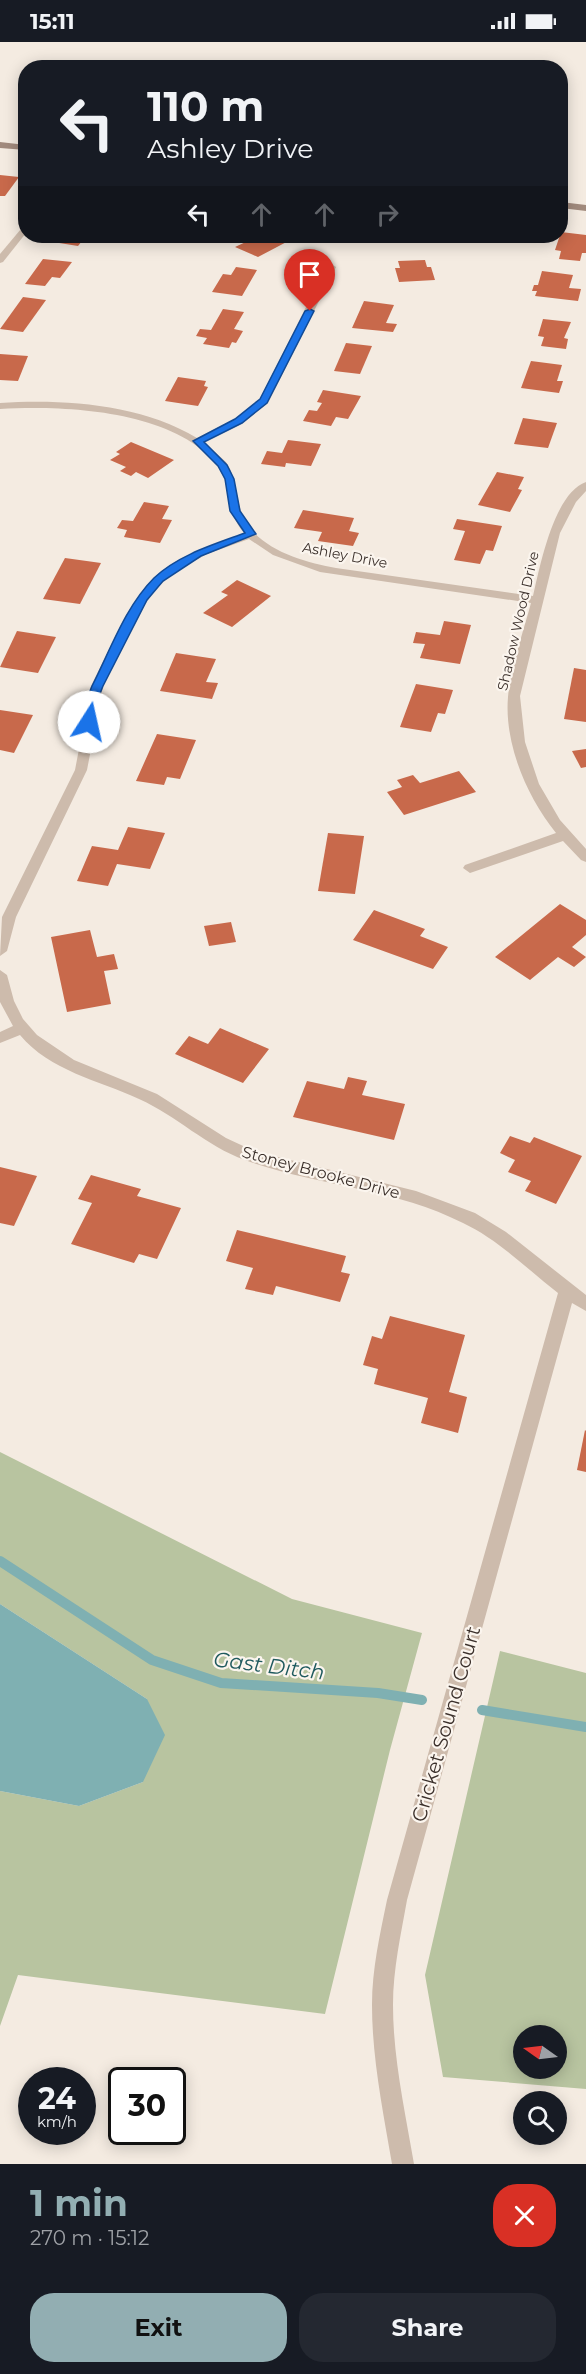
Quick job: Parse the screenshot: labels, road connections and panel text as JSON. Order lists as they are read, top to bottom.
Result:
{
  "streets": {
    "street": [
      "Ashley Drive",
      "Shadow Wood Drive",
      "Stoney Brooke Drive",
      "Cricket Sound Court"
    ]
  },
  "crossings": [
    ["Ashley Drive", "Shadow Wood Drive"],
    ["Stoney Brooke Drive", "Cricket Sound Court"]
  ],
  "water": ["Gast Ditch"],
  "north": "left",
  "page": {
    "status": "15:11",
    "turn": ["110 m", "Ashley Drive"],
    "speed": "24 km/h",
    "limit": "30",
    "heading": ["1 min", "270 m · 15:12"],
    "buttons": ["Exit", "Share"]
  }
}
